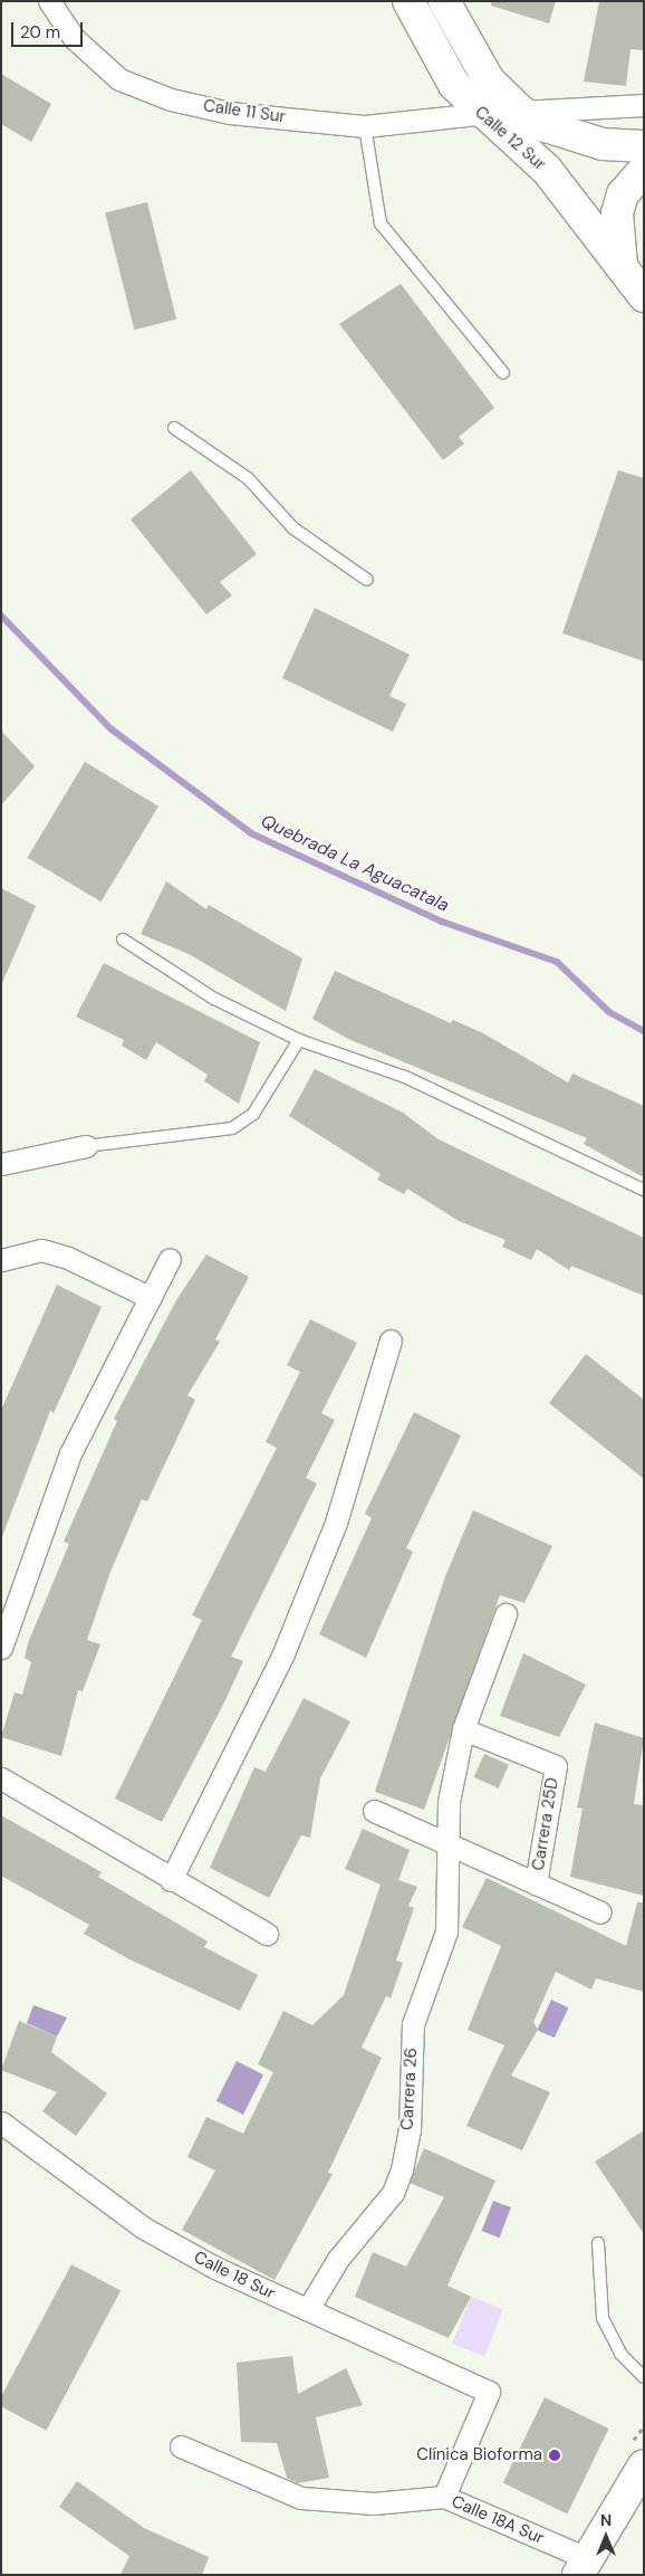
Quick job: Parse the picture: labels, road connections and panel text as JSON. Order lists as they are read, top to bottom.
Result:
{
  "streets": {
    "main road": ["Calle 12 Sur"],
    "street": [
      "Calle 11 Sur",
      "Carrera 25D",
      "Carrera 26",
      "Calle 18 Sur",
      "Calle 18A Sur"
    ]
  },
  "crossings": [
    ["Calle 11 Sur", "Calle 12 Sur"],
    ["Carrera 25D", "Carrera 26"],
    ["Carrera 26", "Calle 18 Sur"],
    ["Calle 18 Sur", "Calle 18A Sur"]
  ],
  "water": ["Quebrada La Aguacatala"],
  "places": ["Clínica Bioforma"],
  "scale_bar": "20 m",
  "north": "top"
}
